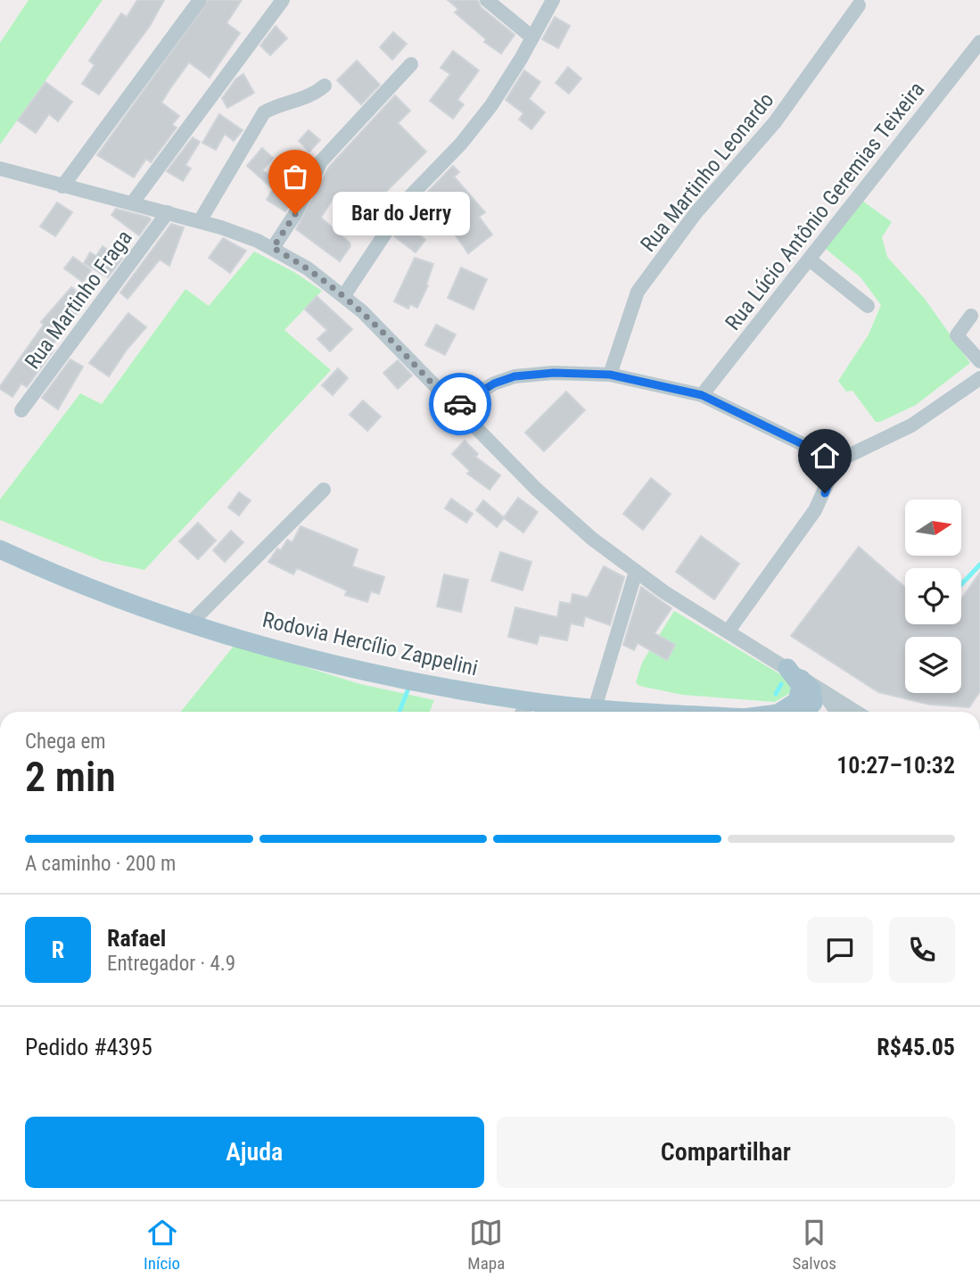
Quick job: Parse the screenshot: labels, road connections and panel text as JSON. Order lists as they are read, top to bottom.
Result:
{
  "streets": {
    "main road": ["Rodovia Hercílio Zappelini"],
    "street": ["Rua Martinho Leonardo", "Rua Lúcio Antônio Geremias Teixeira", "Rua Martinho Fraga"]
  },
  "places": ["Bar do Jerry"],
  "north": "right",
  "page": {
    "bubble": "Bar do Jerry",
    "heading": ["2 min", "Chega em", "10:27–10:32"],
    "panel": [
      "Rafael",
      "Entregador · 4.9",
      "Pedido #4395",
      "R$45.05"
    ],
    "bar": "A caminho · 200 m",
    "round": "R",
    "buttons": ["Ajuda", "Compartilhar"],
    "tabs": ["Início", "Mapa", "Salvos"]
  }
}
